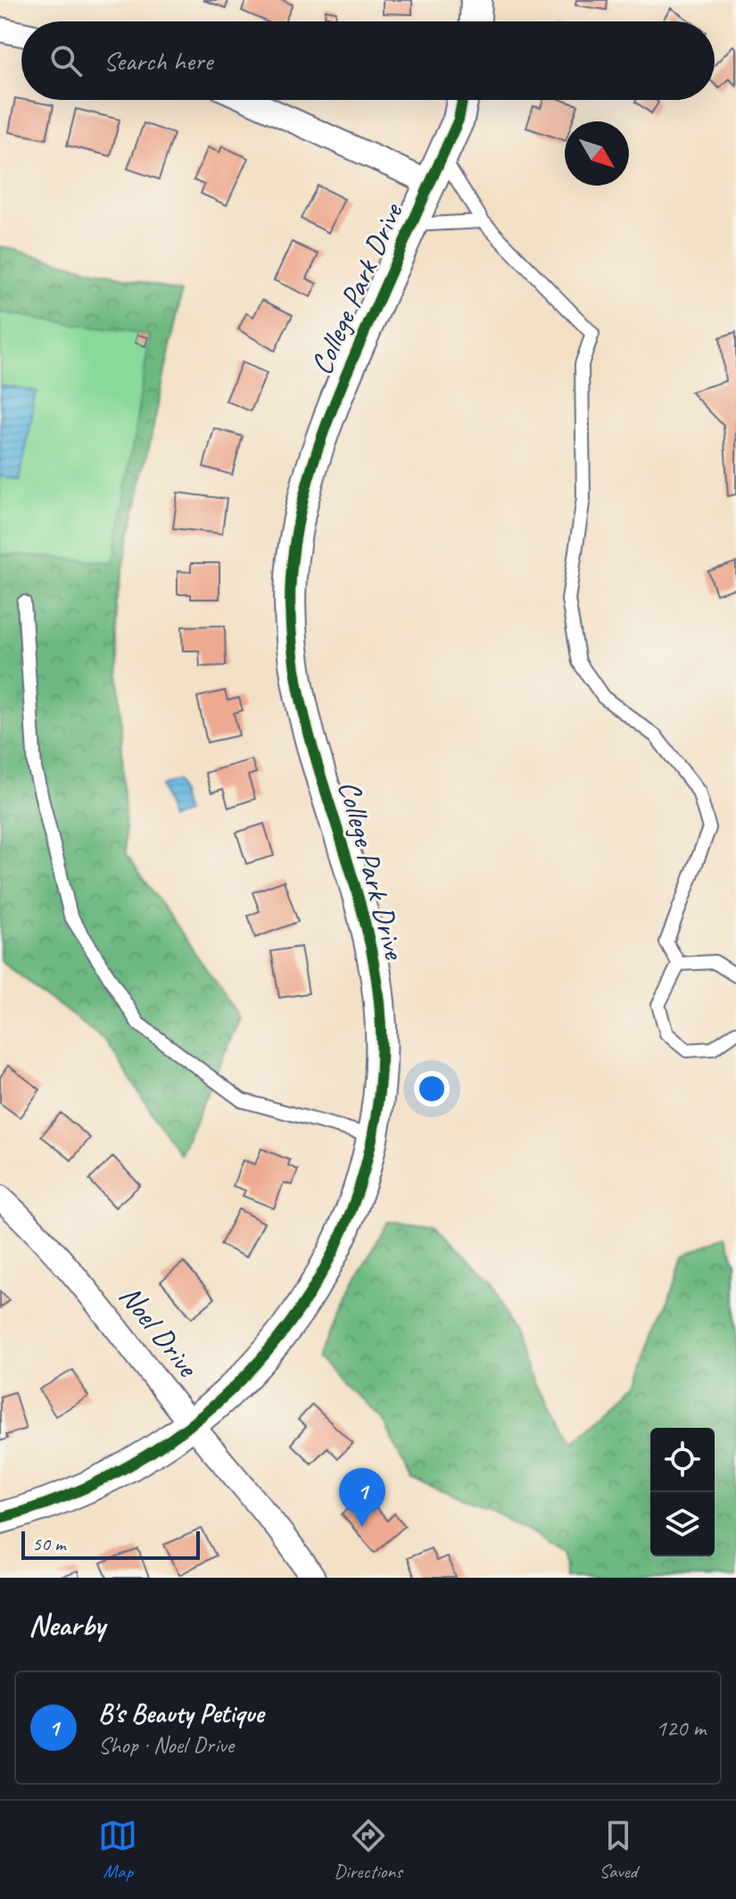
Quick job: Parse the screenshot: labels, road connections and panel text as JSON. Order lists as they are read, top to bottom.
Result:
{
  "streets": {
    "street": ["College Park Drive", "Noel Drive"]
  },
  "crossings": [
    ["College Park Drive", "Noel Drive"]
  ],
  "scale_bar": "50 m",
  "north": "bottom right",
  "page": {
    "search": "Search here",
    "pins": "1",
    "scale": "50 m",
    "heading": "Nearby",
    "list": [
      {
        "mark": "1",
        "name": "B's Beauty Petique",
        "note": "Shop · Noel Drive",
        "value": "120 m"
      }
    ],
    "nav": ["Map", "Directions", "Saved"]
  }
}
